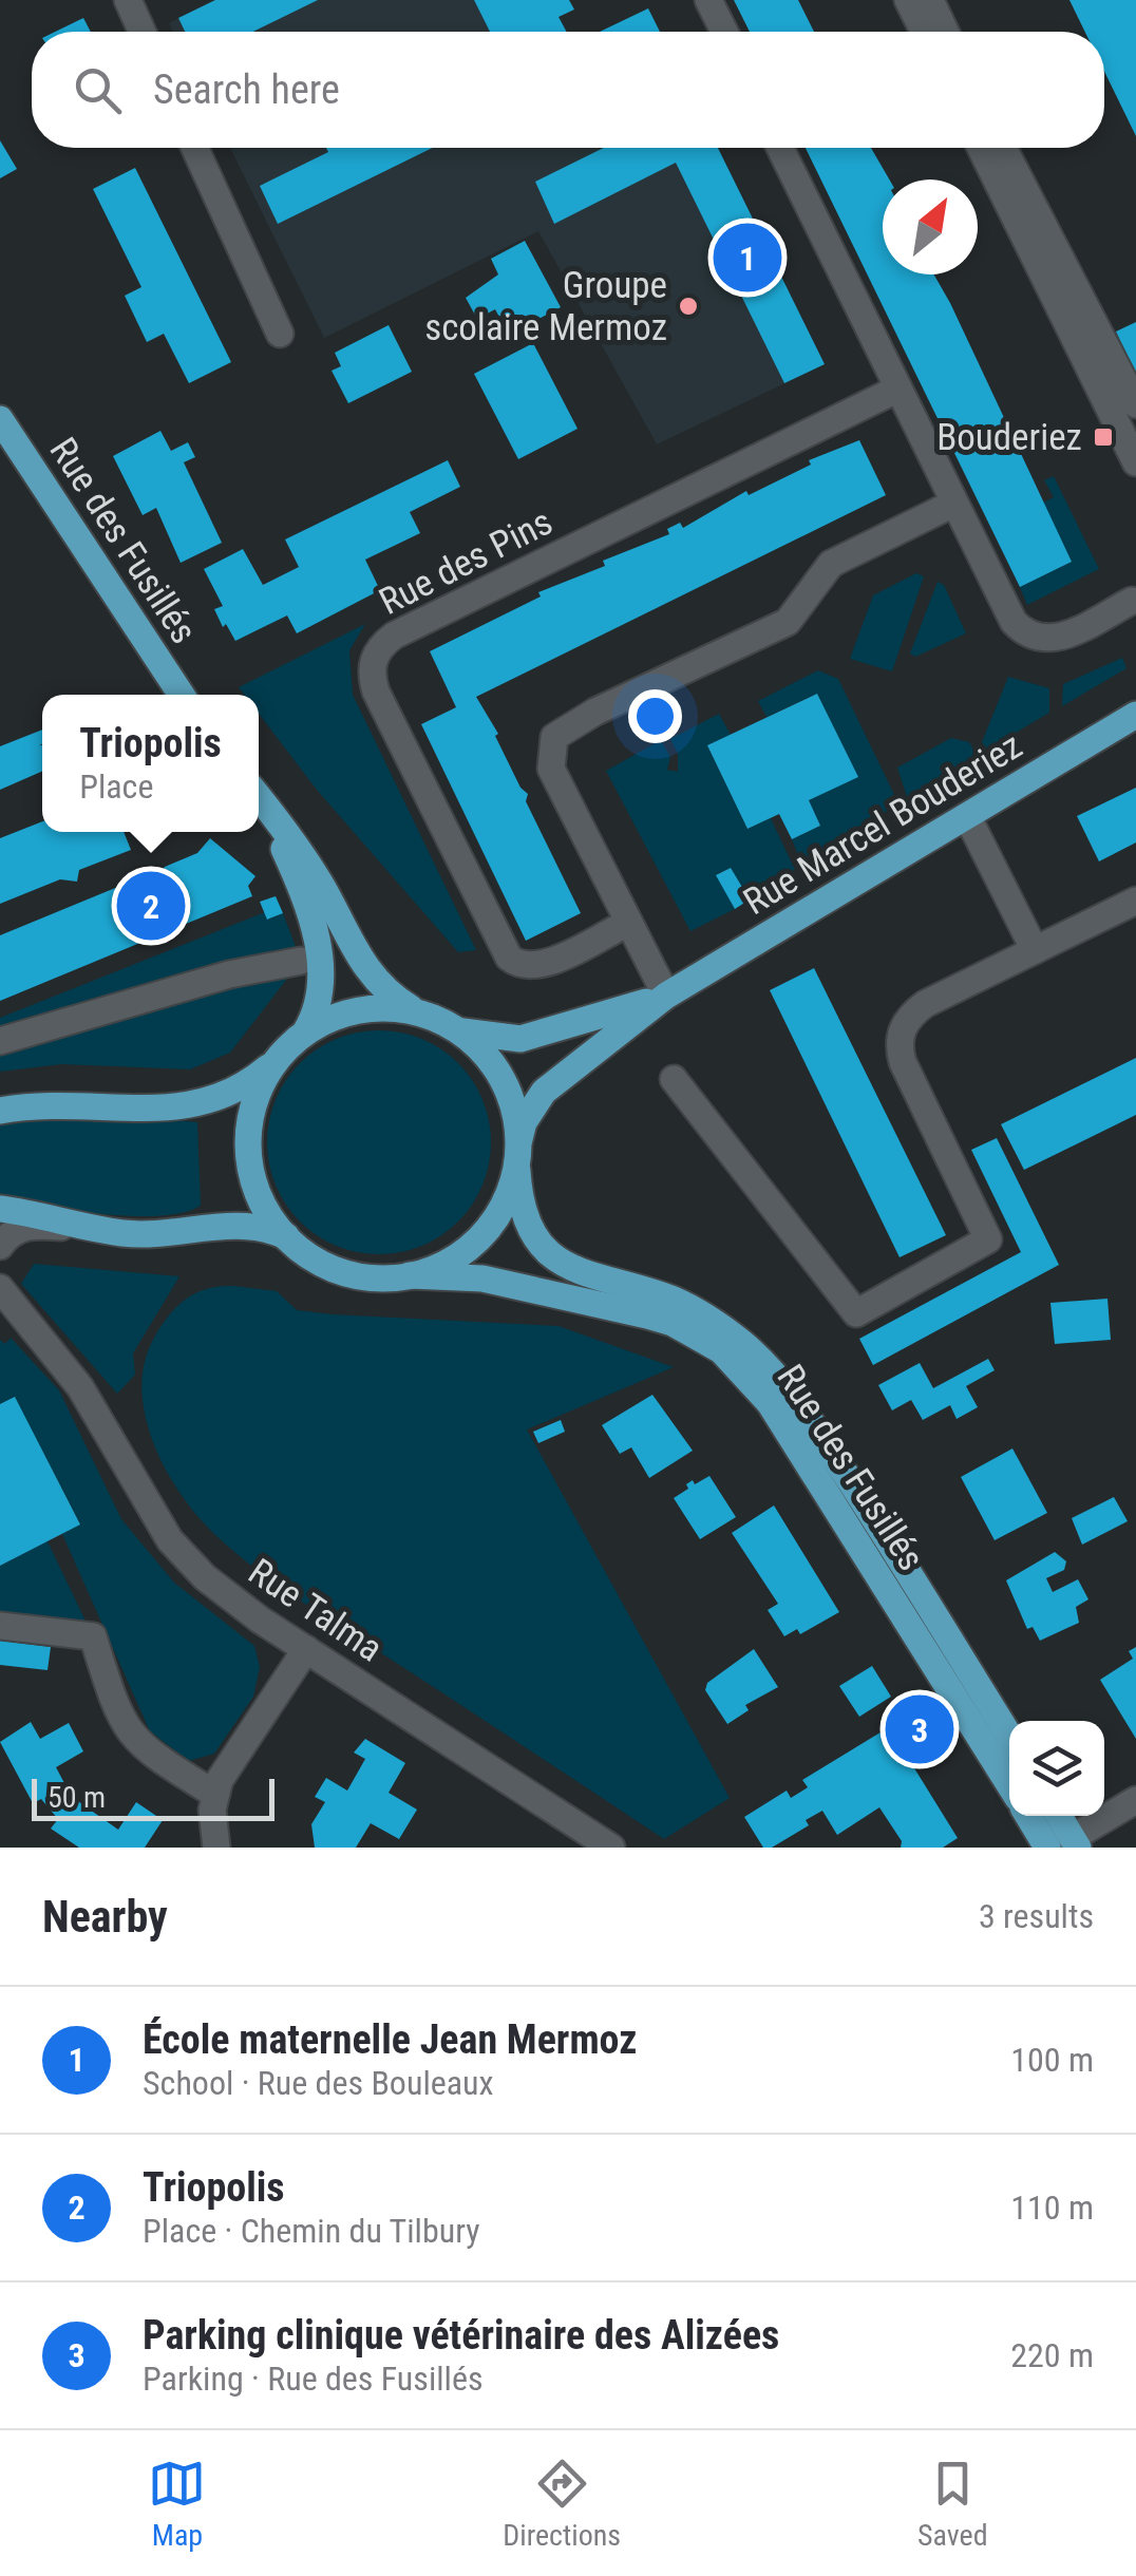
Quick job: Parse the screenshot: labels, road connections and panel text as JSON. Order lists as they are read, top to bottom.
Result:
{
  "streets": {
    "main road": ["Rue des Fusillés", "Rue Marcel Bouderiez"],
    "street": ["Rue des Pins", "Rue Talma"]
  },
  "crossings": [
    ["Rue des Fusillés", "Rue Marcel Bouderiez"]
  ],
  "places": {
    "other": ["Groupe scolaire Mermoz"],
    "transit": ["Bouderiez"]
  },
  "scale_bar": "50 m",
  "north": "top right",
  "page": {
    "search": "Search here",
    "pins": ["1", "2", "3"],
    "popup": ["Triopolis", "Place"],
    "scale": "50 m",
    "heading": ["Nearby", "3 results"],
    "list": [
      {
        "mark": "1",
        "name": "École maternelle Jean Mermoz",
        "note": "School · Rue des Bouleaux",
        "value": "100 m"
      },
      {
        "mark": "2",
        "name": "Triopolis",
        "note": "Place · Chemin du Tilbury",
        "value": "110 m"
      },
      {
        "mark": "3",
        "name": "Parking clinique vétérinaire des Alizées",
        "note": "Parking · Rue des Fusillés",
        "value": "220 m"
      }
    ],
    "nav": ["Map", "Directions", "Saved"]
  }
}
